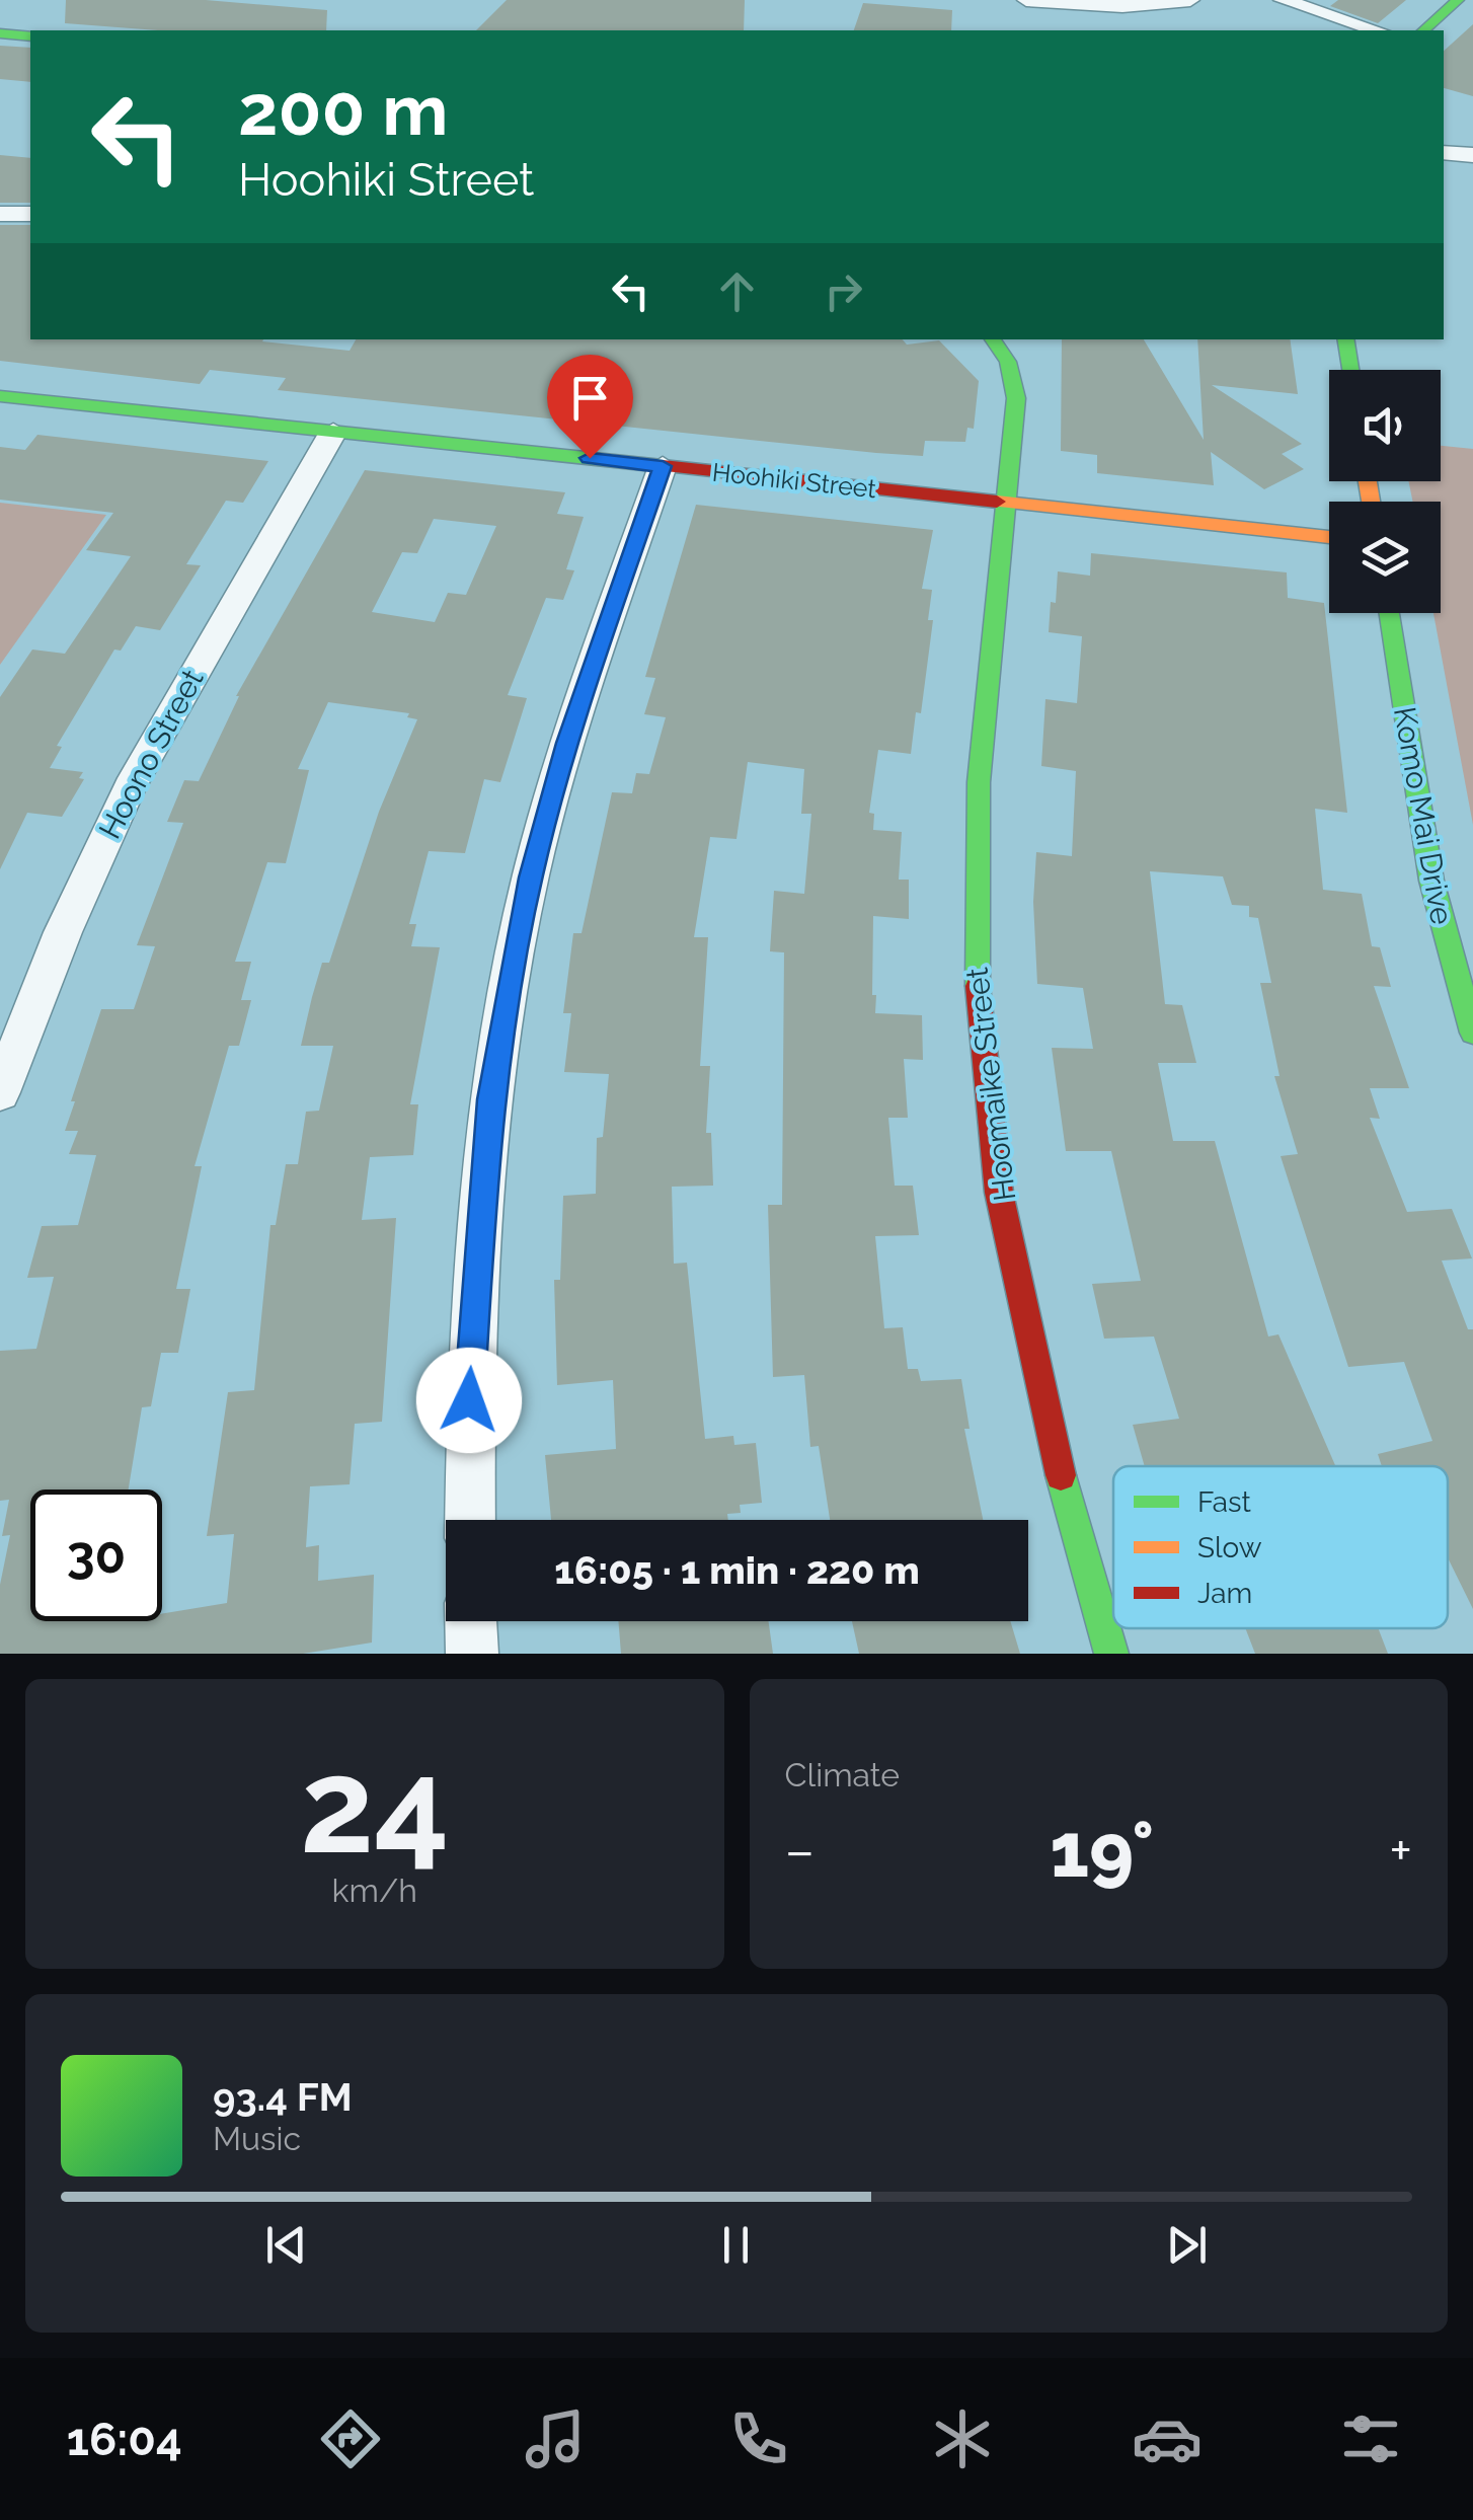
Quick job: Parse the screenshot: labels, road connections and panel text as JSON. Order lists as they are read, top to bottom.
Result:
{
  "streets": {
    "street": [
      "Hoohiki Street",
      "Hoono Street",
      "Komo Mai Drive",
      "Hoomaike Street"
    ]
  },
  "crossings": [
    ["Hoohiki Street", "Hoono Street"],
    ["Hoohiki Street", "Hoomaike Street"]
  ],
  "legend": ["Fast", "Slow", "Jam"],
  "page": {
    "turn": ["200 m", "Hoohiki Street"],
    "limit": "30",
    "trip": "16:05 · 1 min · 220 m",
    "tile": [
      ["24", "km/h"],
      "Climate"
    ],
    "heat": ["−", "19°", "+"],
    "song": ["93.4 FM", "Music"],
    "tabs": "16:04"
  }
}
